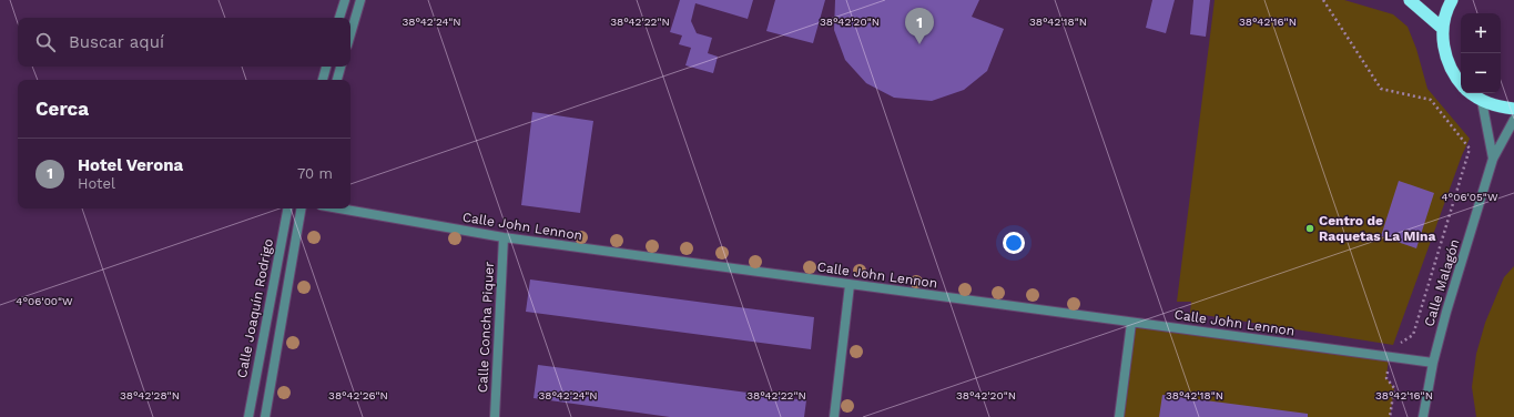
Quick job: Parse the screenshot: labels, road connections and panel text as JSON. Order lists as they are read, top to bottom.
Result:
{
  "streets": {
    "street": [
      "Calle John Lennon",
      "Calle Malagón",
      "Calle Joaquín Rodrigo",
      "Calle Concha Piquer"
    ]
  },
  "crossings": [
    ["Calle John Lennon", "Calle Malagón"],
    ["Calle John Lennon", "Calle Concha Piquer"]
  ],
  "places": ["Centro de Raquetas La Mina"],
  "page": {
    "pins": "1",
    "map_buttons": ["+", "−"],
    "search": "Buscar aquí",
    "heading": "Cerca",
    "list": [
      {
        "mark": "1",
        "name": "Hotel Verona",
        "note": "Hotel",
        "value": "70 m"
      }
    ]
  },
  "coordinates": [
    "38°42'24\"N",
    "38°42'22\"N",
    "38°42'20\"N",
    "38°42'18\"N",
    "38°42'16\"N",
    "4°06'05\"W",
    "4°06'00\"W",
    "38°42'28\"N",
    "38°42'26\"N"
  ]
}
